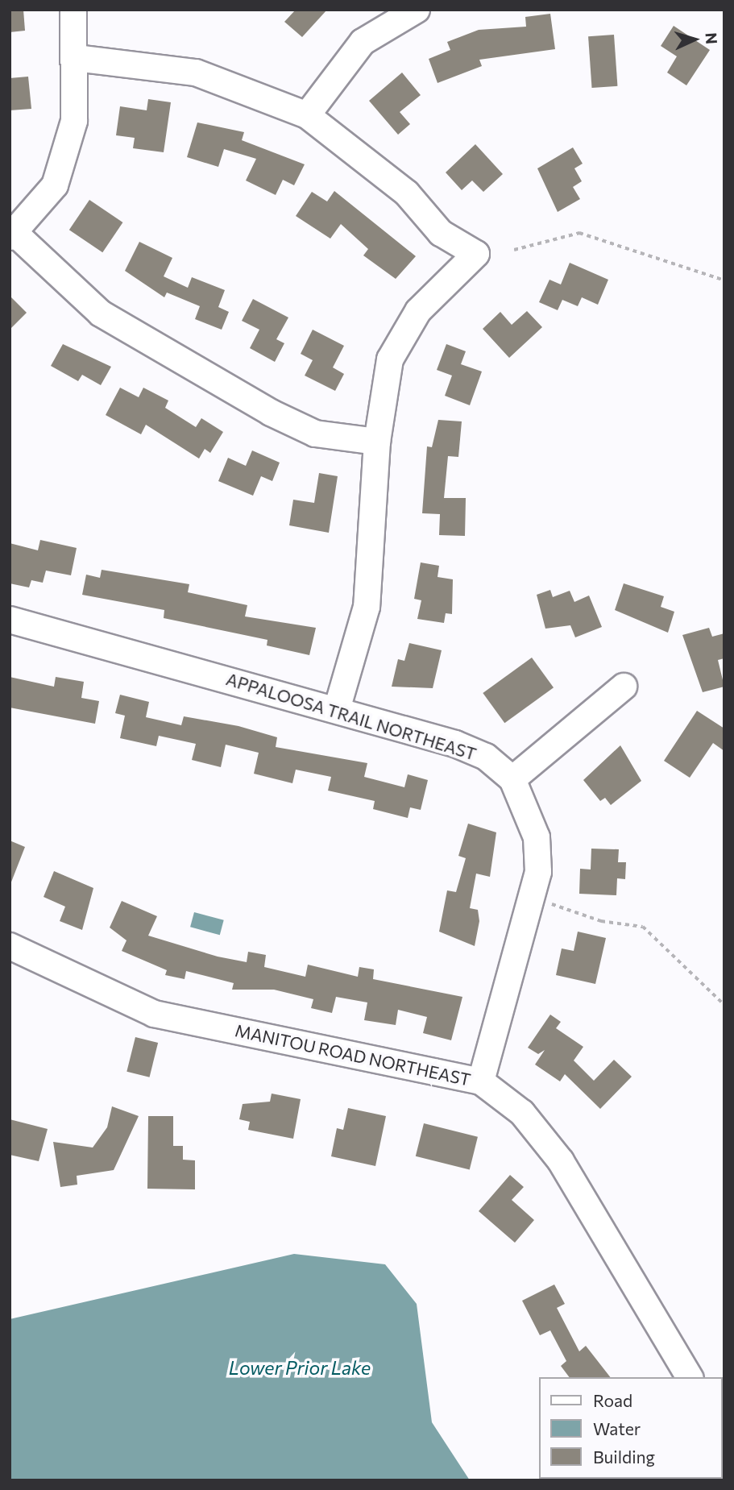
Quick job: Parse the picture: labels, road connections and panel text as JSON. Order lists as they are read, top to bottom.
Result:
{
  "streets": {
    "street": ["APPALOOSA TRAIL NORTHEAST", "MANITOU ROAD NORTHEAST"]
  },
  "crossings": [
    ["APPALOOSA TRAIL NORTHEAST", "MANITOU ROAD NORTHEAST"]
  ],
  "water": ["Lower Prior Lake"],
  "legend": ["Road", "Water", "Building"],
  "north": "right"
}
